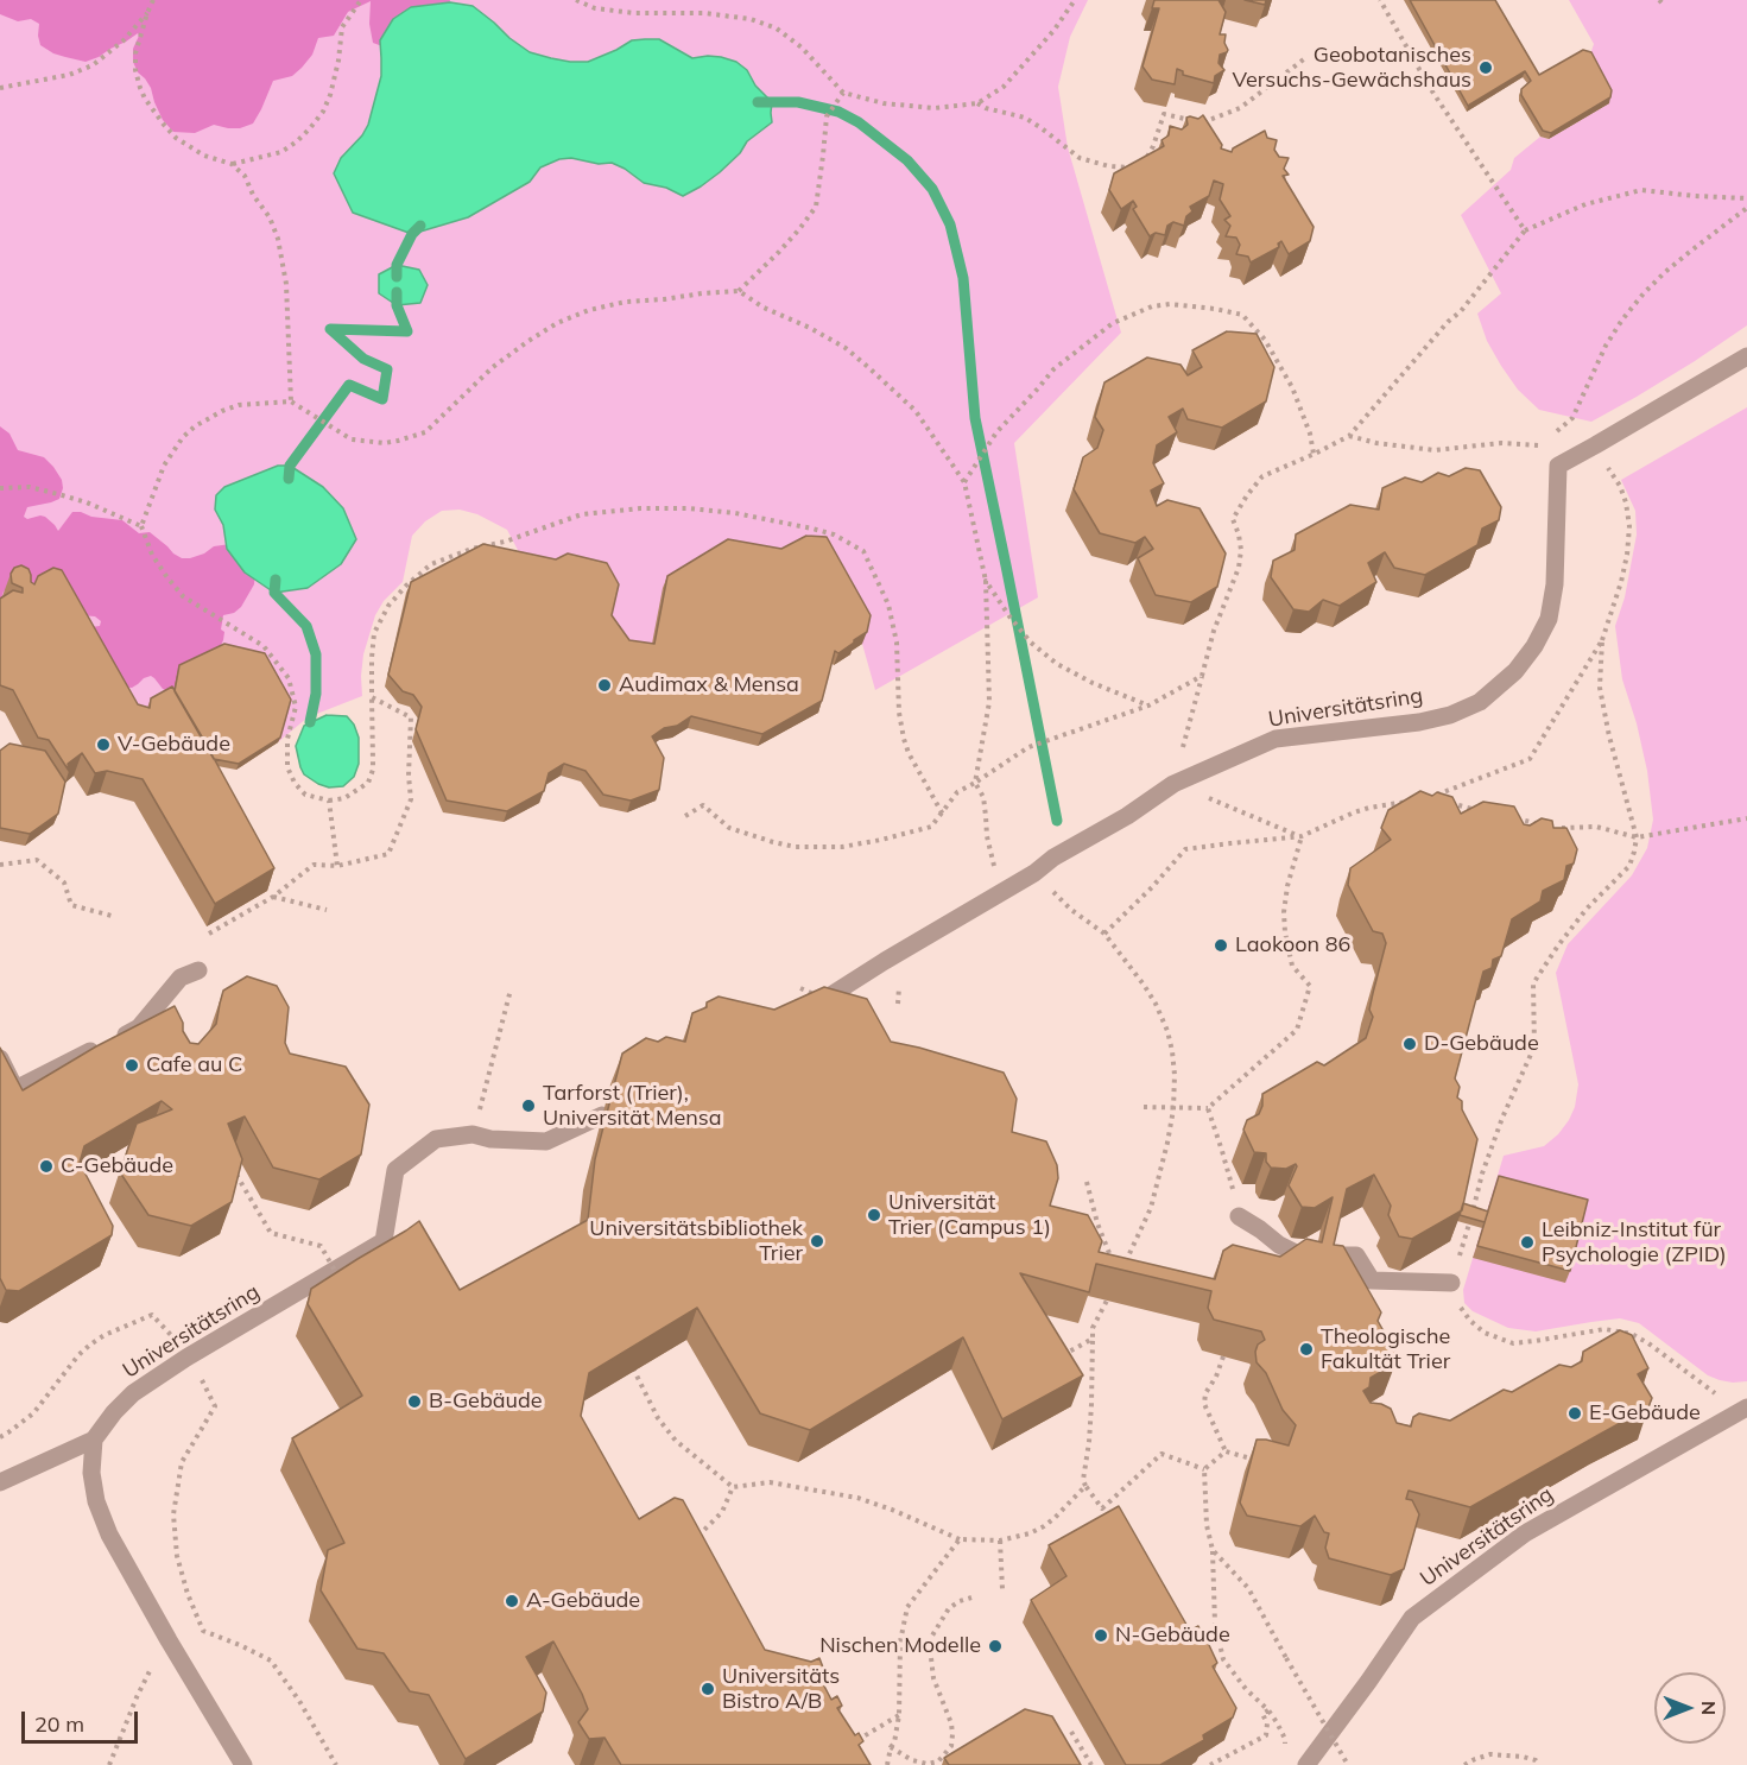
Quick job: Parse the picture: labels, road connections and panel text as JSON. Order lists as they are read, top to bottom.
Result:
{
  "streets": {
    "street": ["Universitätsring"]
  },
  "places": [
    "Geobotanisches Versuchs-Gewächshaus",
    "Audimax & Mensa",
    "V-Gebäude",
    "Laokoon 86",
    "D-Gebäude",
    "Cafe au C",
    "Tarforst (Trier), Universität Mensa",
    "C-Gebäude",
    "Universität Trier (Campus 1)",
    "Universitätsbibliothek Trier",
    "Leibniz-Institut für Psychologie (ZPID)",
    "Theologische Fakultät Trier",
    "B-Gebäude",
    "E-Gebäude",
    "A-Gebäude",
    "N-Gebäude",
    "Nischen Modelle",
    "Universitäts Bistro A/B"
  ],
  "scale_bar": "20 m",
  "north": "right"
}
